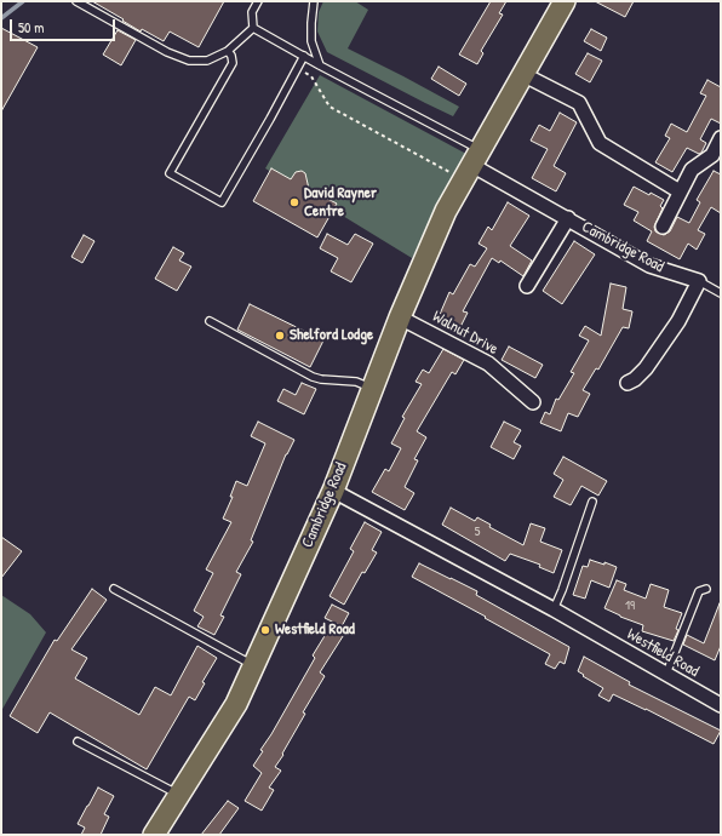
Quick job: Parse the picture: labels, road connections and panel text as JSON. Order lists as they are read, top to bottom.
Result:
{
  "streets": {
    "main road": ["Cambridge Road"],
    "street": ["Walnut Drive", "Westfield Road"]
  },
  "crossings": [
    ["Cambridge Road", "Walnut Drive"],
    ["Cambridge Road", "Westfield Road"]
  ],
  "places": ["David Rayner Centre", "Shelford Lodge", "Westfield Road"],
  "house_numbers": ["5", "19"],
  "scale_bar": "50 m"
}
